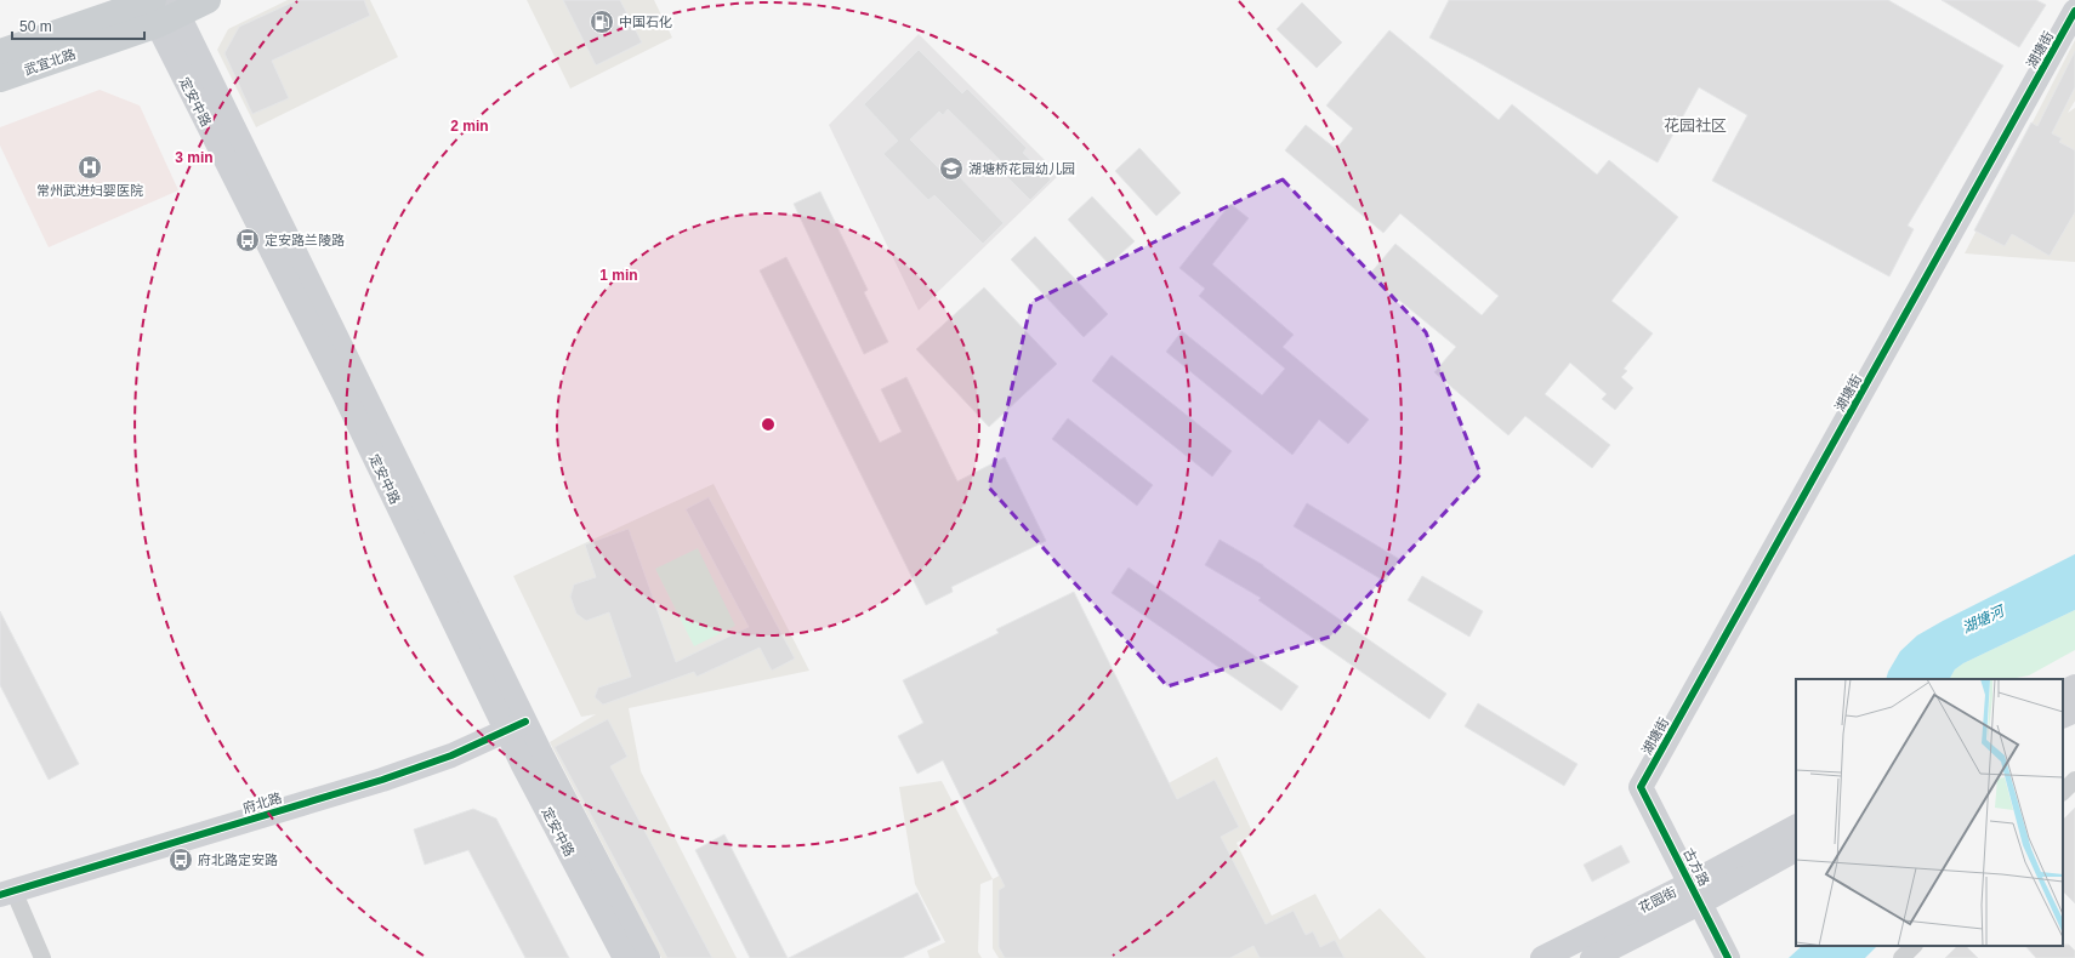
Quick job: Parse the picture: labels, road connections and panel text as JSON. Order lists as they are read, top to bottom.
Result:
{
  "streets": {
    "main road": [
      "湖塘街",
      "武宜北路",
      "定安中路",
      "府北路",
      "古方路",
      "花园街"
    ]
  },
  "crossings": [
    ["湖塘街", "古方路"],
    ["武宜北路", "定安中路"],
    ["定安中路", "府北路"],
    ["古方路", "花园街"]
  ],
  "districts": ["花园社区"],
  "water": ["湖塘河"],
  "places": {
    "fuel station": ["中国石化"],
    "hospital": ["常州武进妇婴医院"],
    "school or university": ["湖塘桥花园幼儿园"],
    "bus stop": ["定安路兰陵路", "府北路定安路"]
  },
  "scale_bar": "50 m",
  "rings": ["2 min", "3 min", "1 min"]
}
